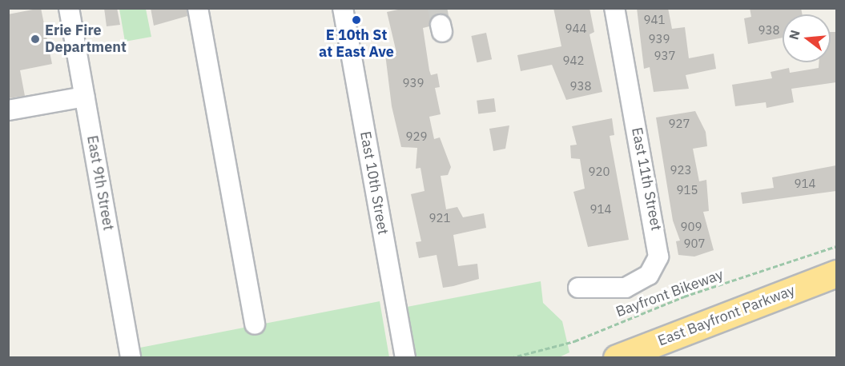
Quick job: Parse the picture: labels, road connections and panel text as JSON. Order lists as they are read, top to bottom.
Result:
{
  "streets": {
    "highway": ["East Bayfront Parkway"],
    "street": ["East 11th Street", "East 9th Street", "East 10th Street"],
    "path": ["Bayfront Bikeway"]
  },
  "places": ["E 10th St at East Ave", "Erie Fire Department"],
  "house_numbers": [
    "941",
    "944",
    "938",
    "939",
    "937",
    "942",
    "939",
    "938",
    "927",
    "929",
    "923",
    "920",
    "914",
    "915",
    "914",
    "921",
    "909",
    "907"
  ],
  "north": "left"
}
